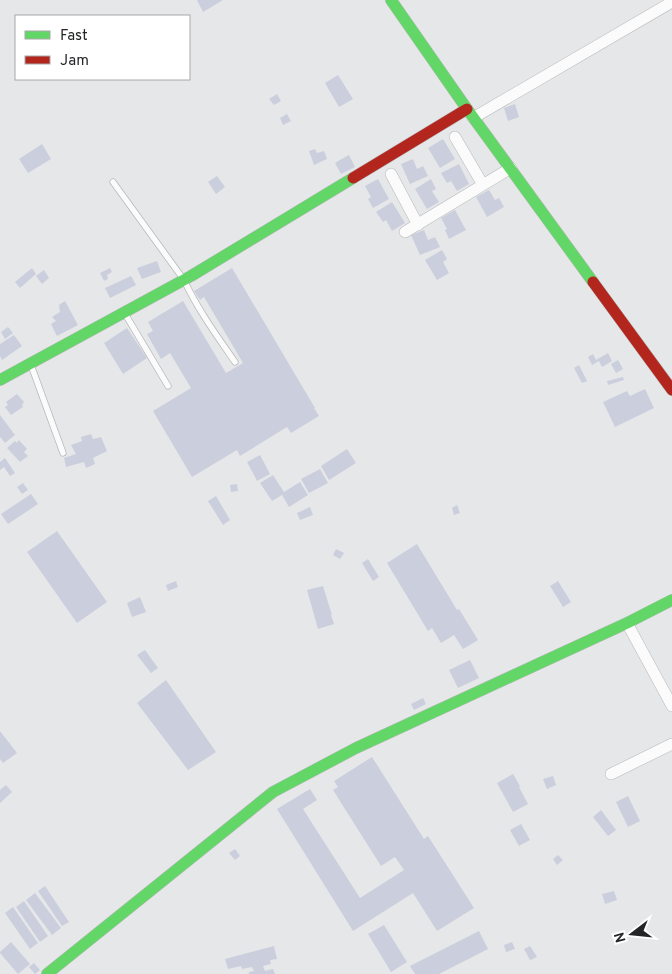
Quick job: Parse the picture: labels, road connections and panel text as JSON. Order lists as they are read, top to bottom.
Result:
{
  "legend": ["Fast", "Jam"],
  "north": "left"
}
